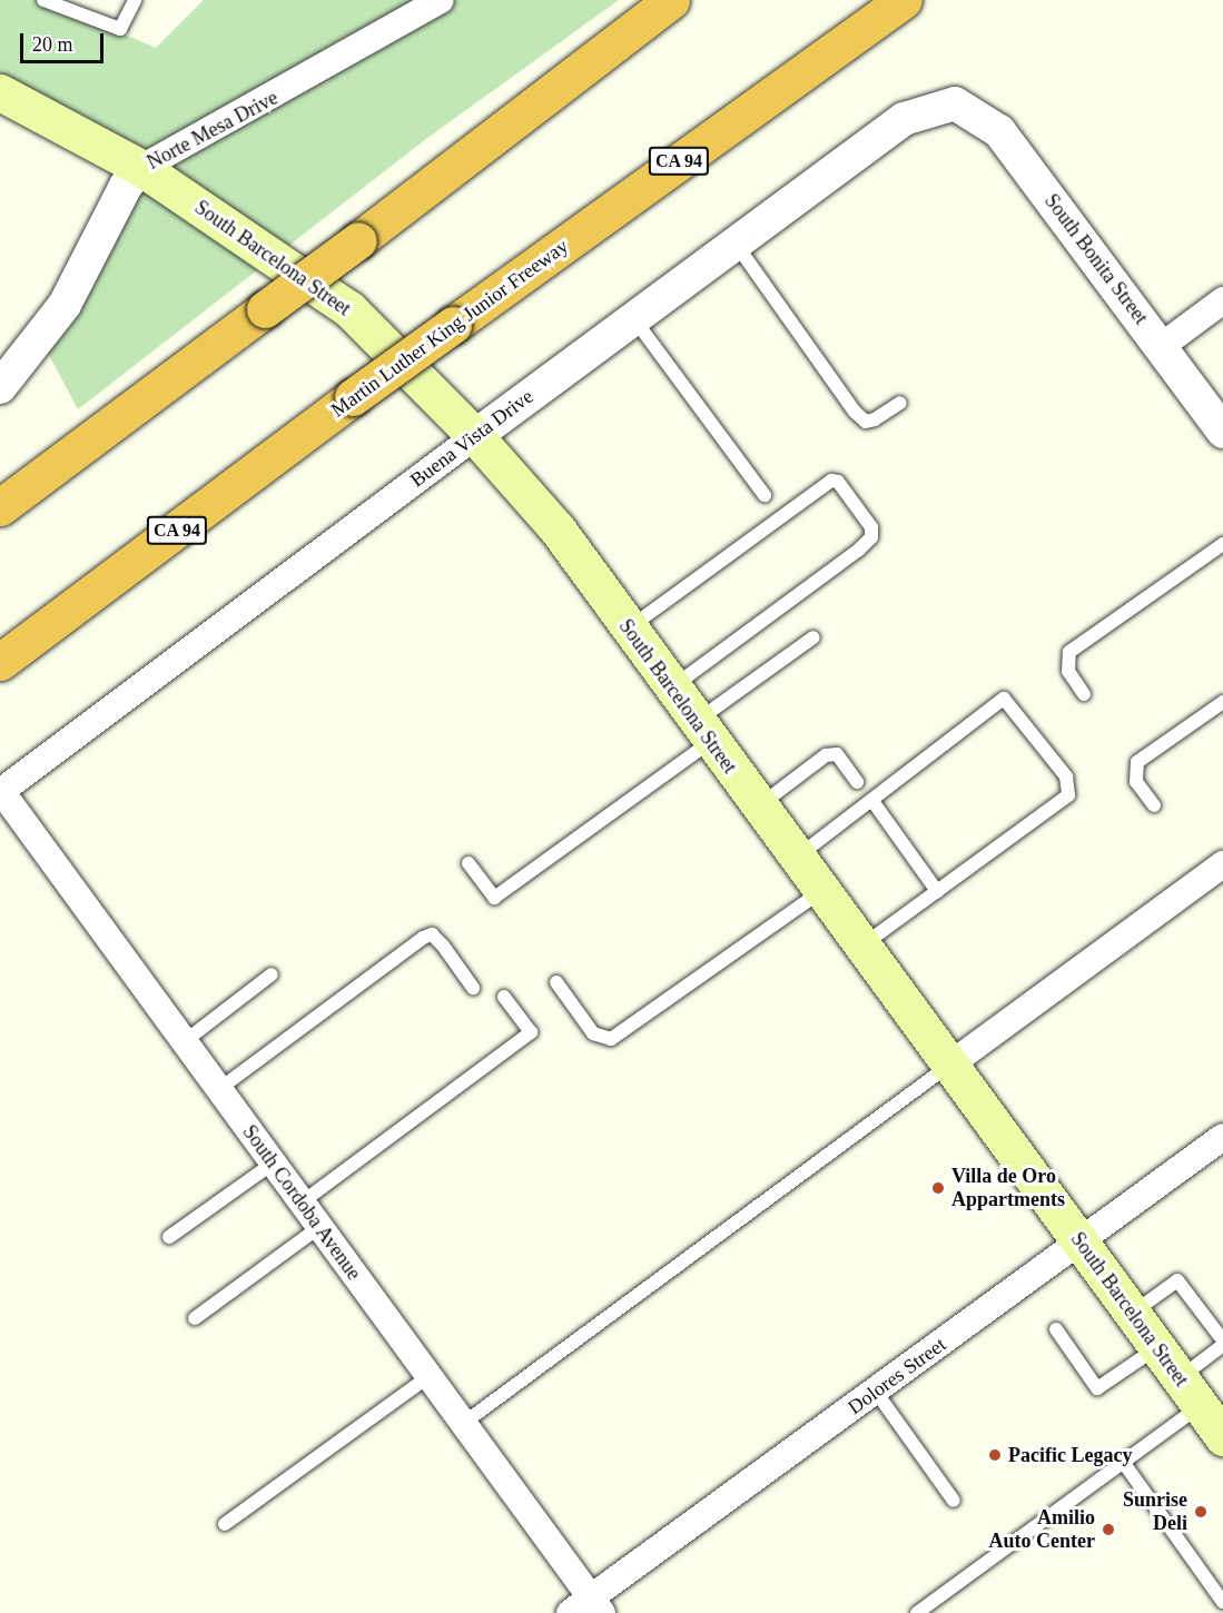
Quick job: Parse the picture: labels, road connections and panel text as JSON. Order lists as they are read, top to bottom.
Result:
{
  "streets": {
    "highway": ["CA 94", "Martin Luther King Junior Freeway"],
    "main road": ["South Barcelona Street"],
    "street": [
      "Norte Mesa Drive",
      "South Bonita Street",
      "Buena Vista Drive",
      "South Cordoba Avenue",
      "Dolores Street"
    ]
  },
  "crossings": [
    ["Norte Mesa Drive", "South Barcelona Street"],
    ["South Barcelona Street", "Buena Vista Drive"],
    ["South Barcelona Street", "Dolores Street"],
    ["South Bonita Street", "Buena Vista Drive"],
    ["Buena Vista Drive", "South Cordoba Avenue"],
    ["South Cordoba Avenue", "Dolores Street"]
  ],
  "places": [
    "Villa de Oro Appartments",
    "Pacific Legacy",
    "Sunrise Deli",
    "Amilio Auto Center"
  ],
  "scale_bar": "20 m"
}
